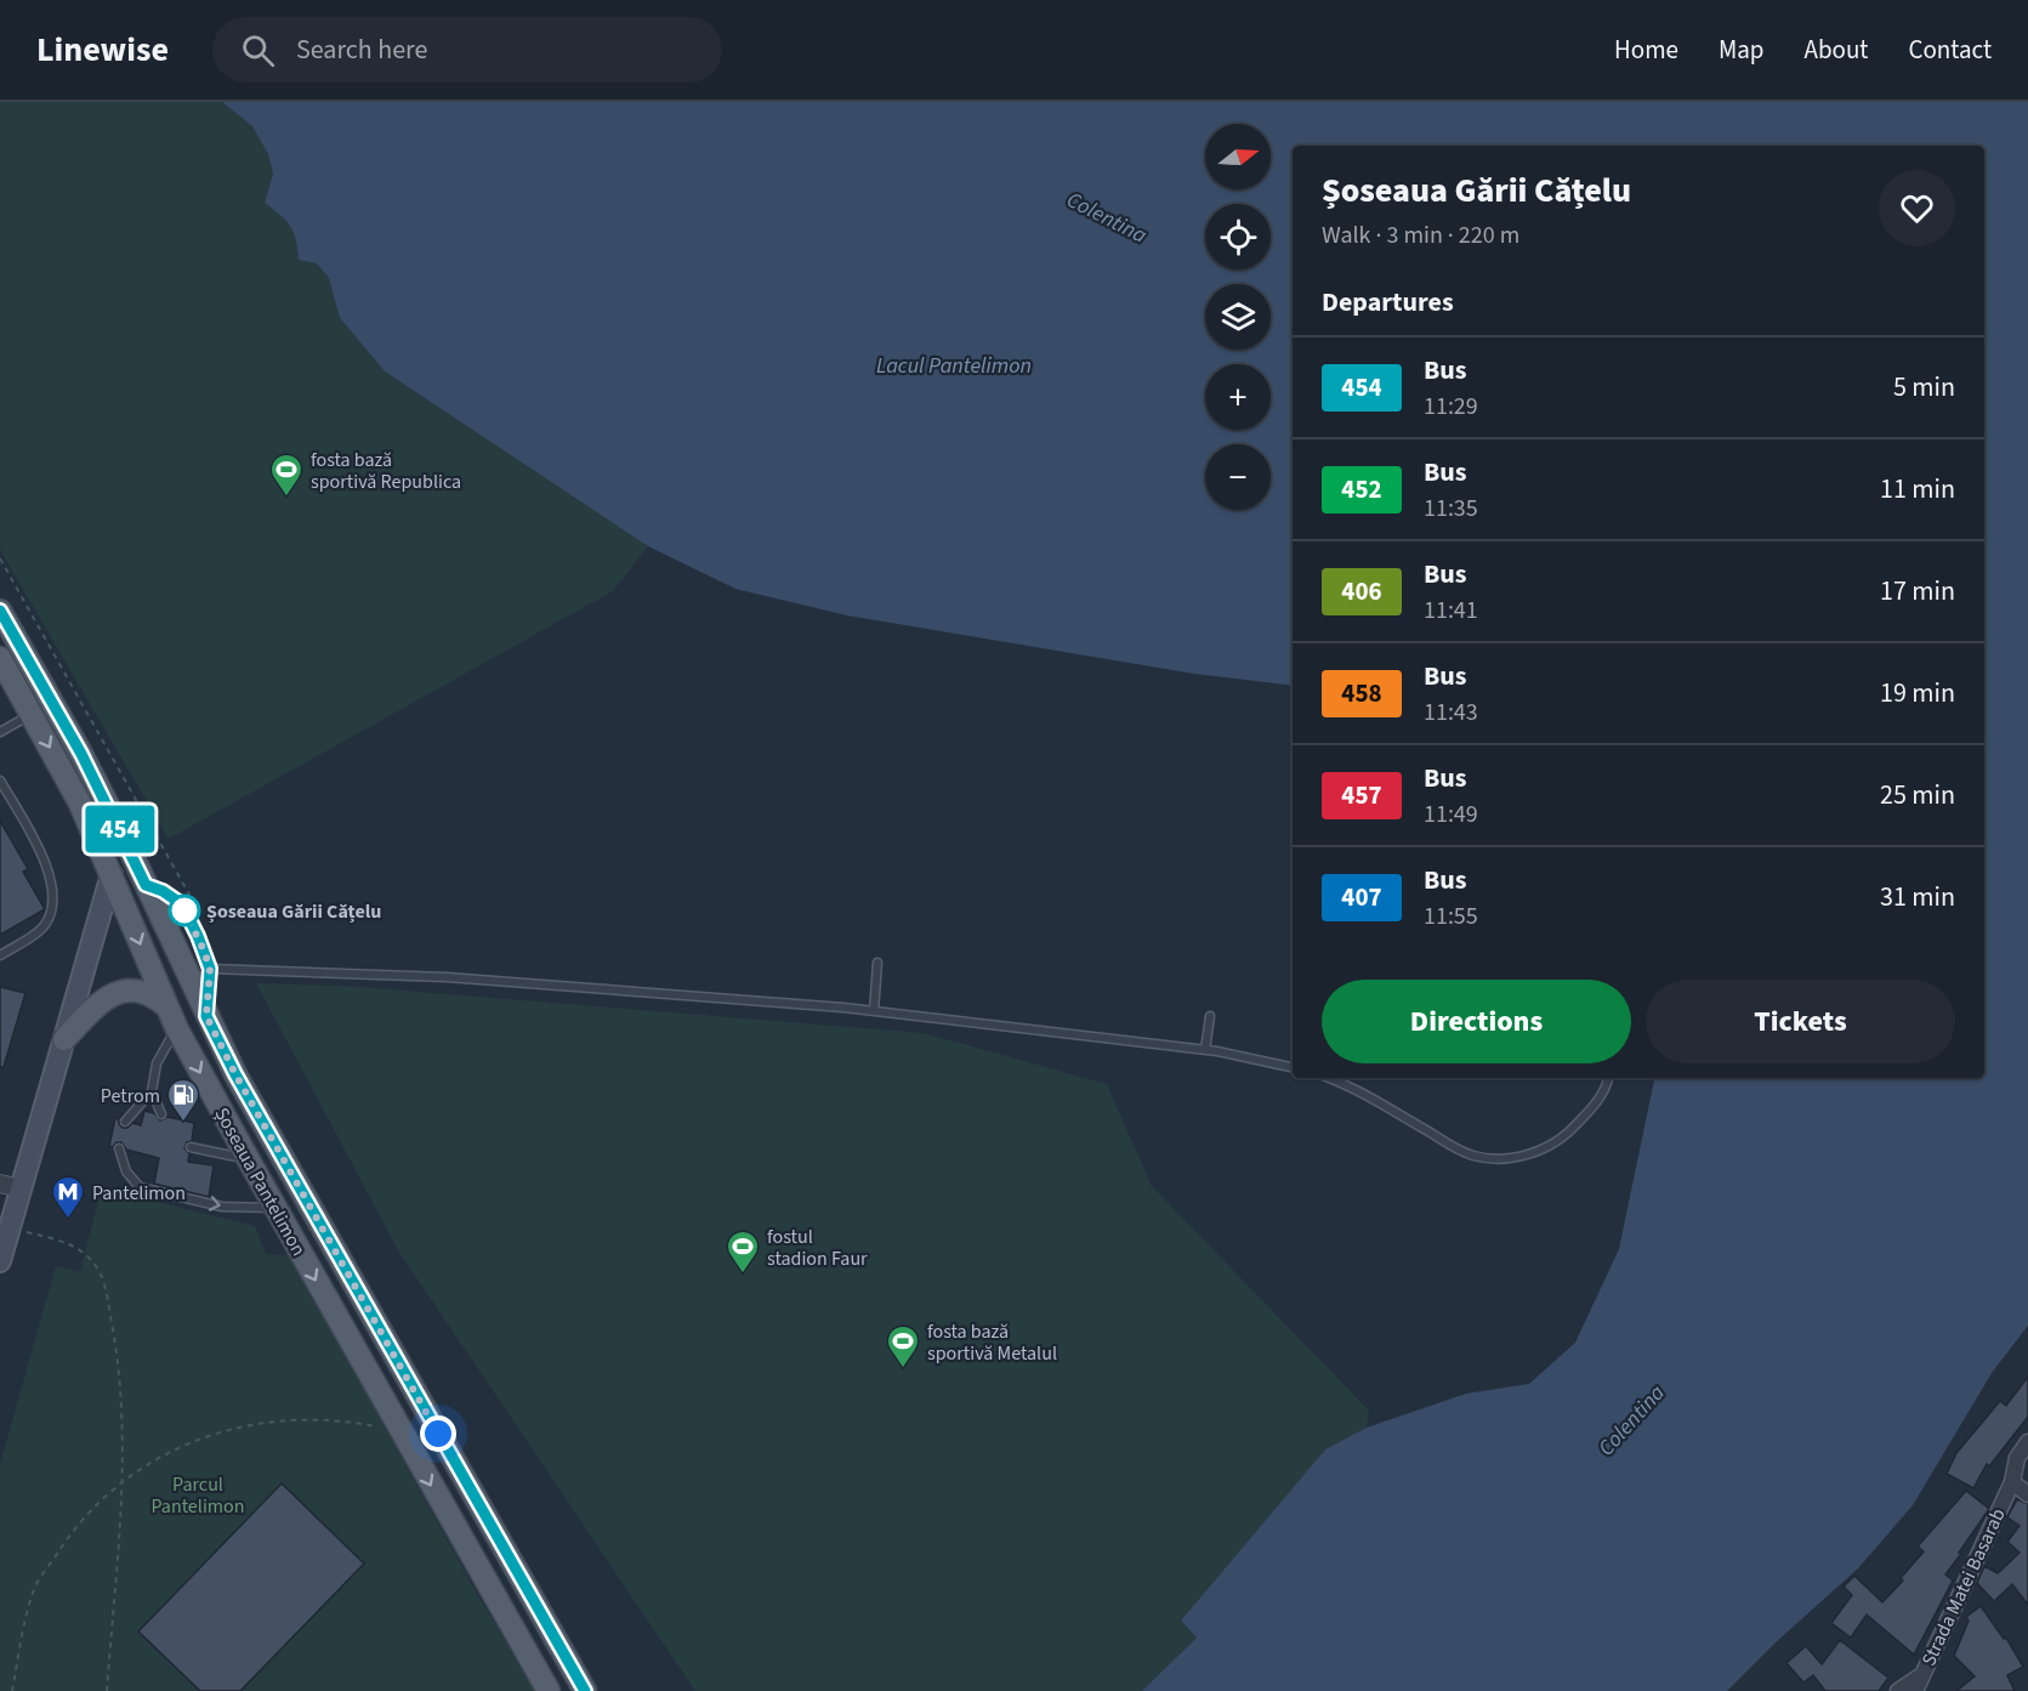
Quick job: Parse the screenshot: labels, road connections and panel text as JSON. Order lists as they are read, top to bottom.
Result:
{
  "streets": {
    "main road": ["Șoseaua Pantelimon"],
    "street": ["Strada Matei Basarab"]
  },
  "water": ["Colentina", "Lacul Pantelimon"],
  "parks": ["Parcul Pantelimon"],
  "places": {
    "sports": ["fosta bază sportivă Republica", "fostul stadion Faur", "fosta bază sportivă Metalul"],
    "other": ["Șoseaua Gării Cățelu"],
    "fuel station": ["Petrom"],
    "metro station": ["Pantelimon"]
  },
  "lines": ["bus line 454"],
  "north": "right",
  "page": {
    "header": "Linewise",
    "search": "Search here",
    "nav": [
      "Home",
      "Map",
      "About",
      "Contact"
    ],
    "on_map": "454",
    "map_buttons": ["+", "−"],
    "heading": [
      ["Șoseaua Gării Cățelu", "Walk · 3 min · 220 m"],
      "Departures"
    ],
    "list": [
      {
        "mark": "454",
        "name": "Bus",
        "note": "11:29",
        "value": "5 min"
      },
      {
        "mark": "452",
        "name": "Bus",
        "note": "11:35",
        "value": "11 min"
      },
      {
        "mark": "406",
        "name": "Bus",
        "note": "11:41",
        "value": "17 min"
      },
      {
        "mark": "458",
        "name": "Bus",
        "note": "11:43",
        "value": "19 min"
      },
      {
        "mark": "457",
        "name": "Bus",
        "note": "11:49",
        "value": "25 min"
      },
      {
        "mark": "407",
        "name": "Bus",
        "note": "11:55",
        "value": "31 min"
      }
    ],
    "buttons": ["Directions", "Tickets"]
  }
}
